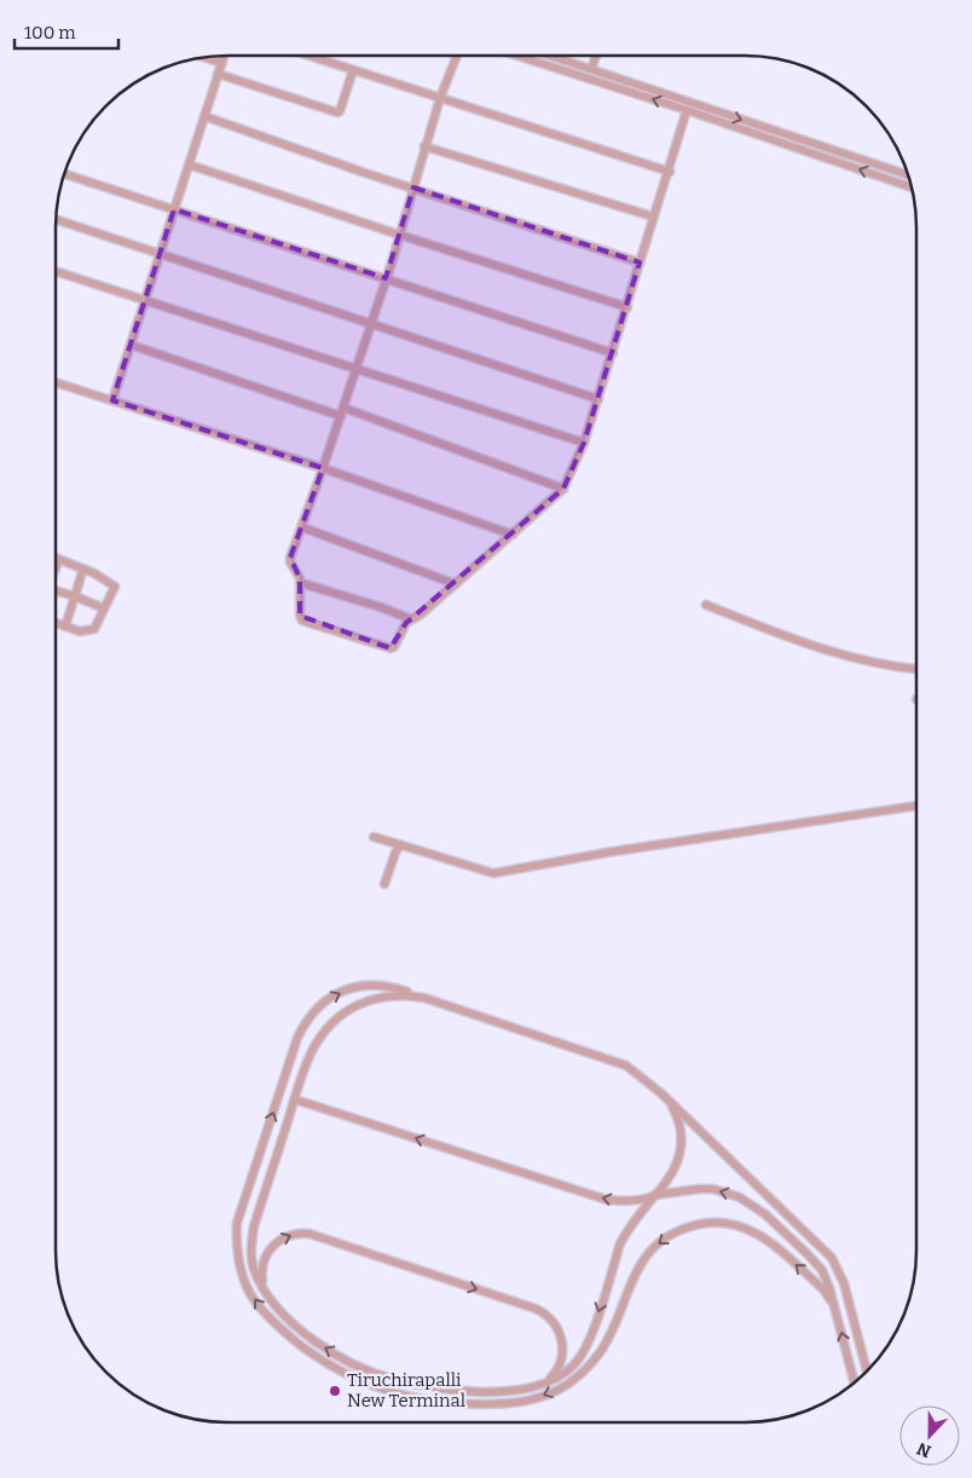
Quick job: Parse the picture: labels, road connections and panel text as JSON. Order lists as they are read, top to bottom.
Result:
{
  "places": ["Tiruchirapalli New Terminal"],
  "scale_bar": "100 m",
  "north": "bottom"
}
